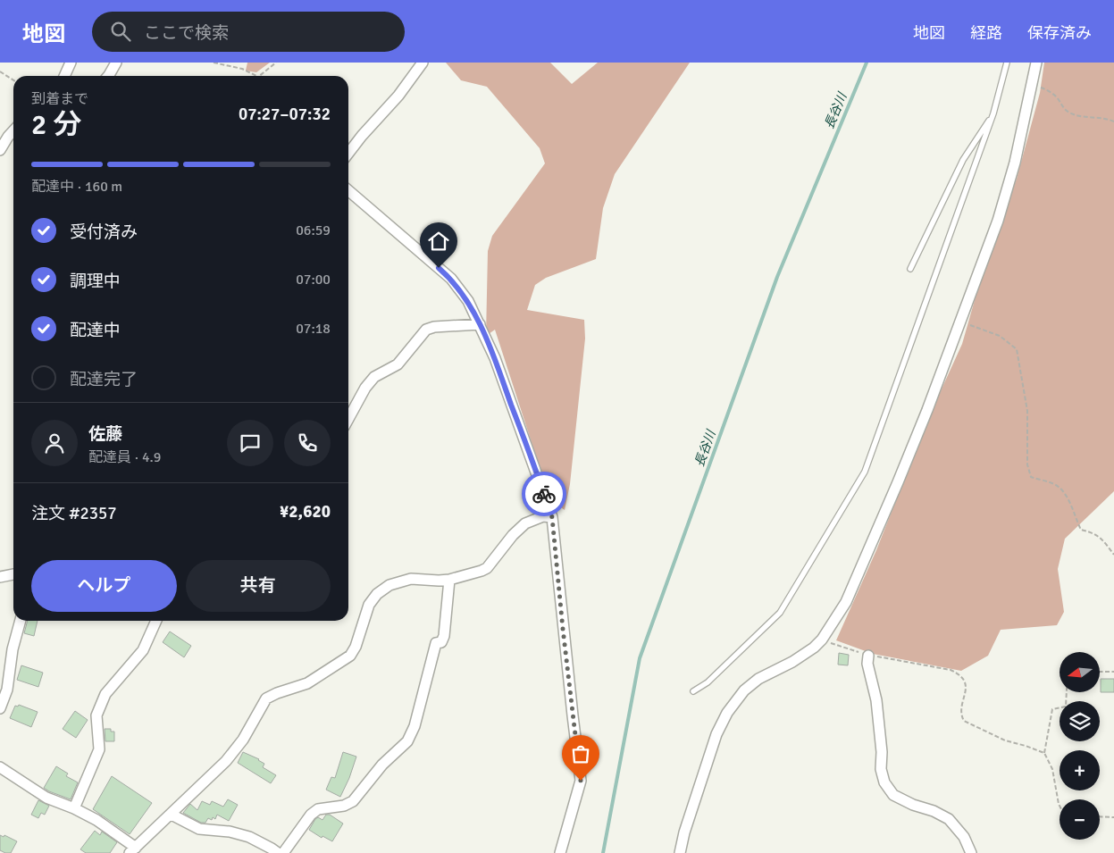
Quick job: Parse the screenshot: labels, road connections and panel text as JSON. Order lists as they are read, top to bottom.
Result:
{
  "water": ["長谷川"],
  "north": "left",
  "page": {
    "header": "地図",
    "search": "ここで検索",
    "nav": ["地図", "経路", "保存済み"],
    "heading": ["2 分", "到着まで", "07:27–07:32"],
    "panel": [
      "佐藤",
      "配達員 · 4.9",
      "注文 #2357",
      "¥2,620"
    ],
    "bar": "配達中 · 160 m",
    "list": [
      ["受付済み", "06:59"],
      ["調理中", "07:00"],
      ["配達中", "07:18"],
      "配達完了"
    ],
    "buttons": ["ヘルプ", "共有"],
    "map_buttons": ["+", "−"]
  }
}
